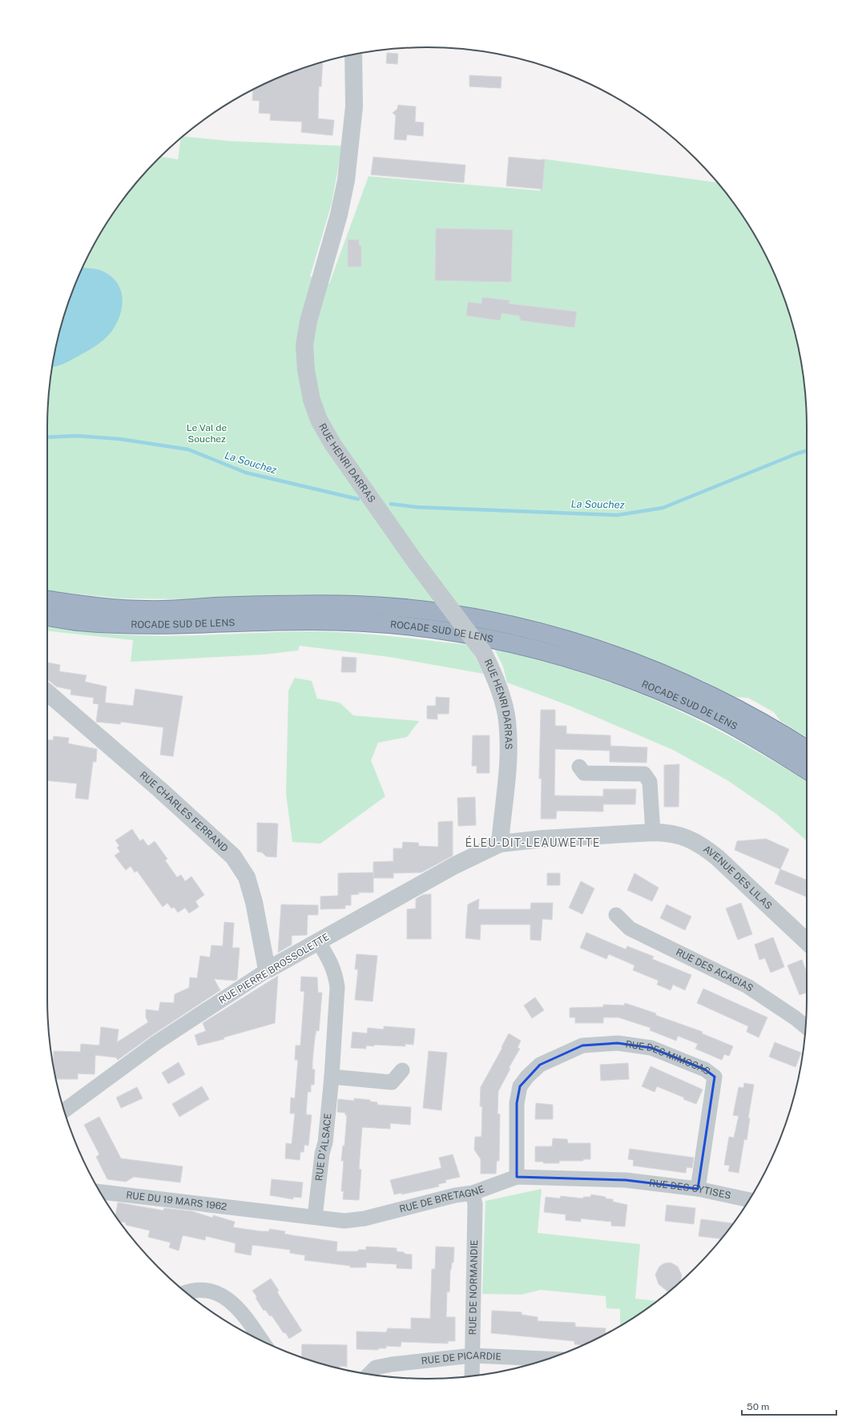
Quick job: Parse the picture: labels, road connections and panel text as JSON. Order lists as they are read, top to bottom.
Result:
{
  "streets": {
    "highway": ["ROCADE SUD DE LENS"],
    "street": [
      "RUE HENRI DARRAS",
      "RUE CHARLES FERRAND",
      "AVENUE DES LILAS",
      "RUE PIERRE BROSSOLETTE",
      "RUE DES ACACIAS",
      "RUE DES MIMOSAS",
      "RUE D'ALSACE",
      "RUE DES CYTISES",
      "RUE DE BRETAGNE",
      "RUE DU 19 MARS 1962",
      "RUE DE NORMANDIE",
      "RUE DE PICARDIE"
    ]
  },
  "crossings": [
    ["RUE HENRI DARRAS", "RUE PIERRE BROSSOLETTE"],
    ["RUE CHARLES FERRAND", "RUE PIERRE BROSSOLETTE"],
    ["AVENUE DES LILAS", "RUE PIERRE BROSSOLETTE"],
    ["RUE PIERRE BROSSOLETTE", "RUE D'ALSACE"],
    ["RUE DES MIMOSAS", "RUE DES CYTISES"],
    ["RUE DES MIMOSAS", "RUE DE BRETAGNE"],
    ["RUE D'ALSACE", "RUE DE BRETAGNE"],
    ["RUE DES CYTISES", "RUE DE BRETAGNE"],
    ["RUE DE BRETAGNE", "RUE DU 19 MARS 1962"],
    ["RUE DE BRETAGNE", "RUE DE NORMANDIE"],
    ["RUE DE NORMANDIE", "RUE DE PICARDIE"]
  ],
  "districts": ["ÉLEU-DIT-LEAUWETTE"],
  "water": ["La Souchez"],
  "parks": ["Le Val de Souchez"],
  "scale_bar": "50 m"
}
